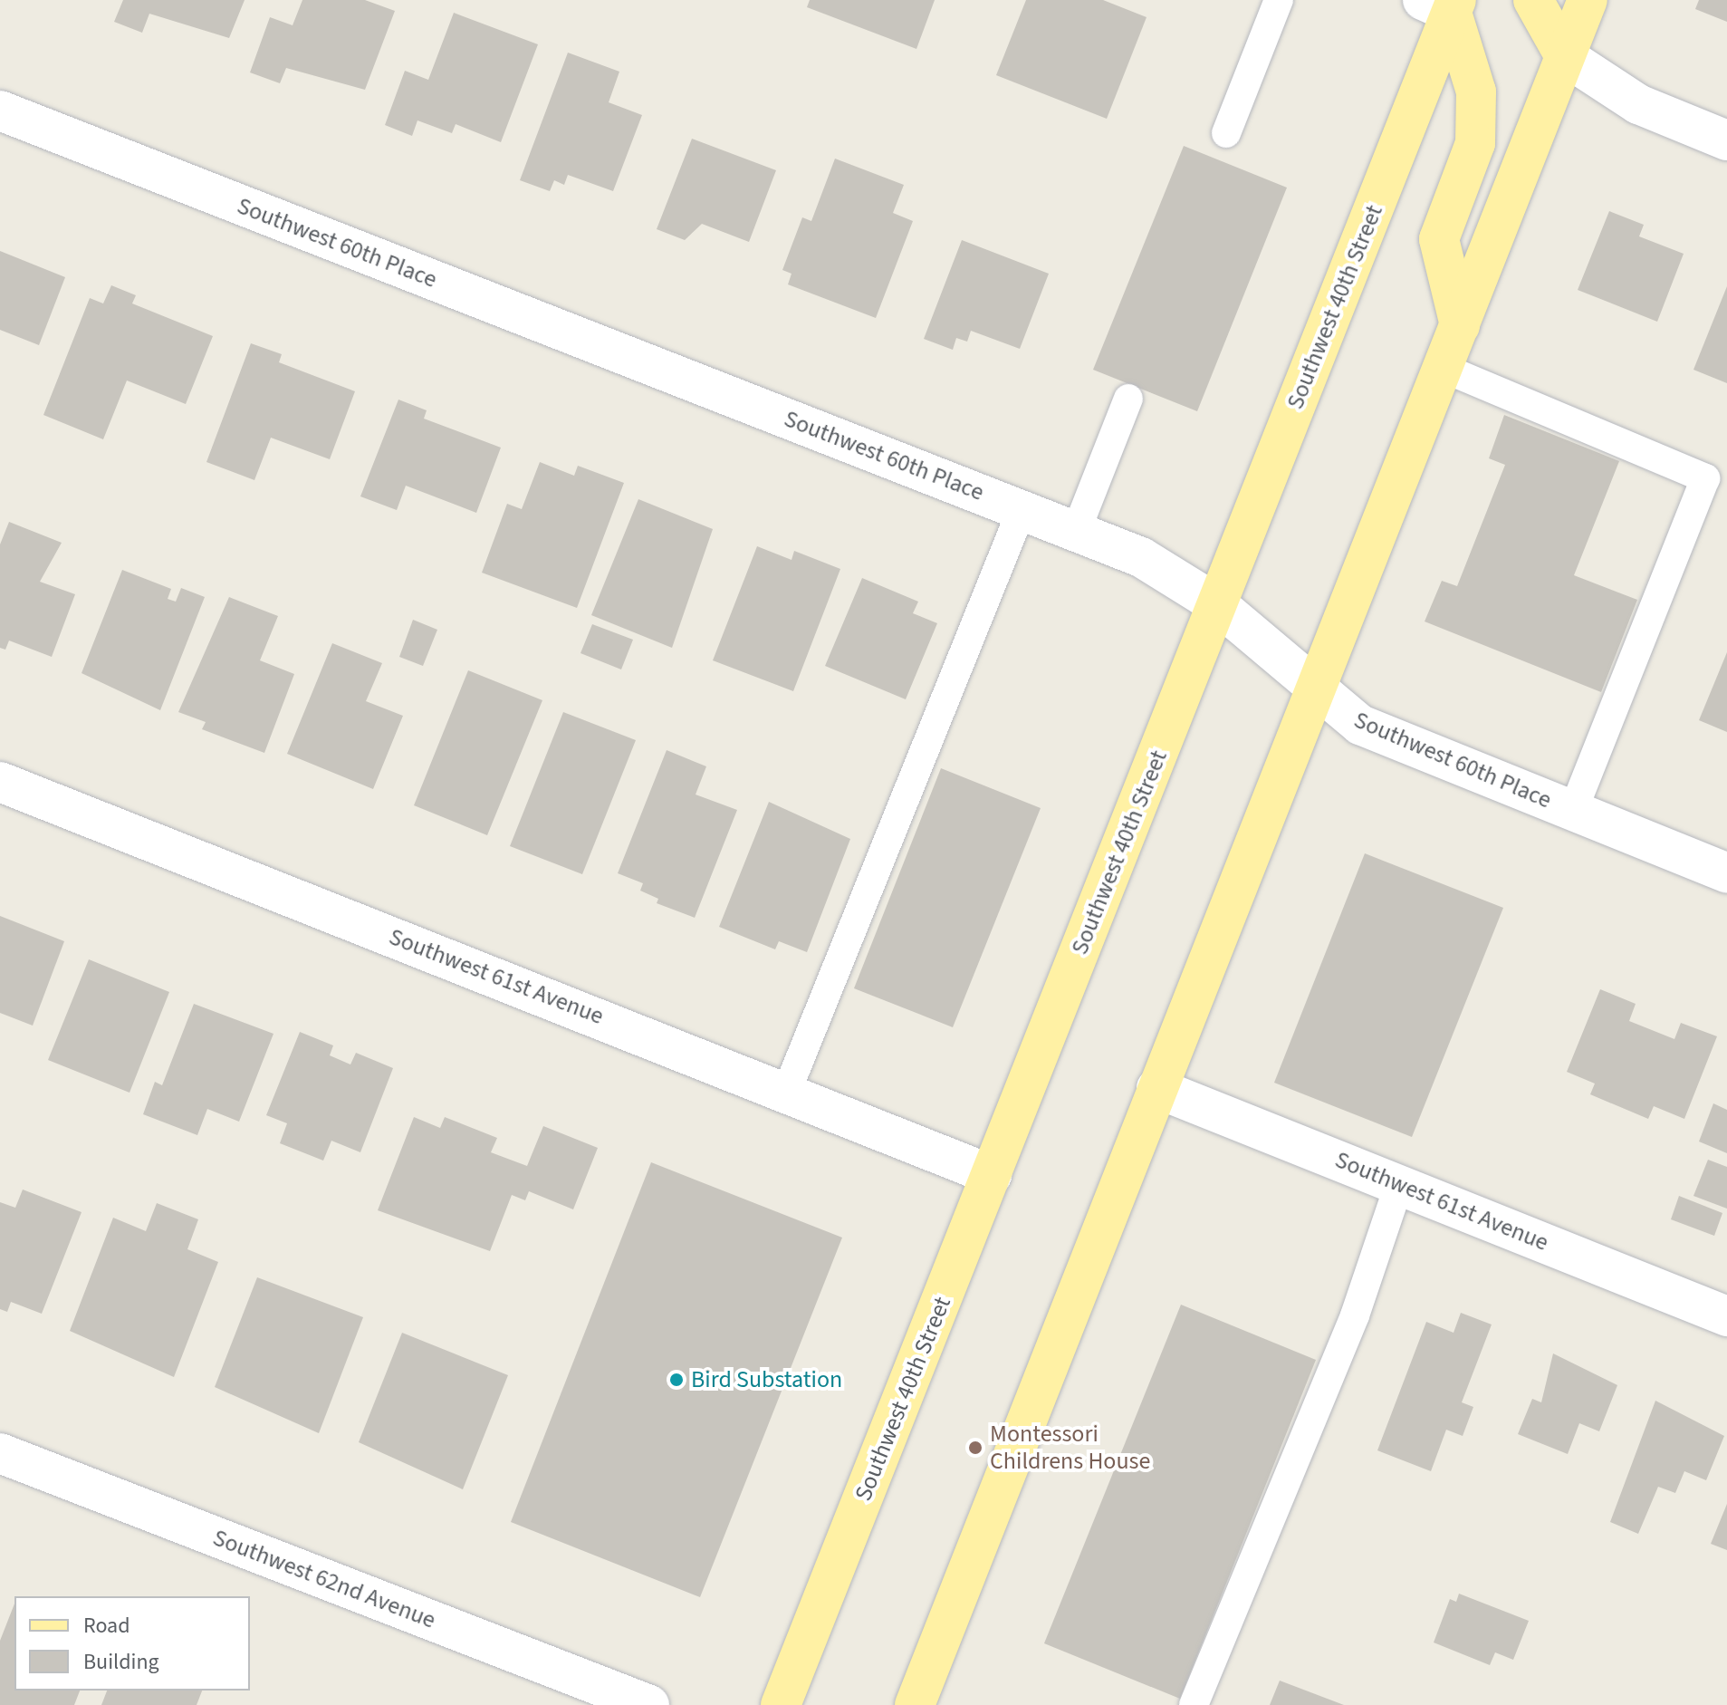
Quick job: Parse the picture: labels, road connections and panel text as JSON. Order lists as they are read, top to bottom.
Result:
{
  "streets": {
    "main road": ["Southwest 40th Street"],
    "street": ["Southwest 60th Place", "Southwest 61st Avenue", "Southwest 62nd Avenue"]
  },
  "crossings": [
    ["Southwest 60th Place", "Southwest 40th Street"],
    ["Southwest 40th Street", "Southwest 61st Avenue"]
  ],
  "places": ["Bird Substation", "Montessori Childrens House"],
  "legend": ["Road", "Building"]
}
